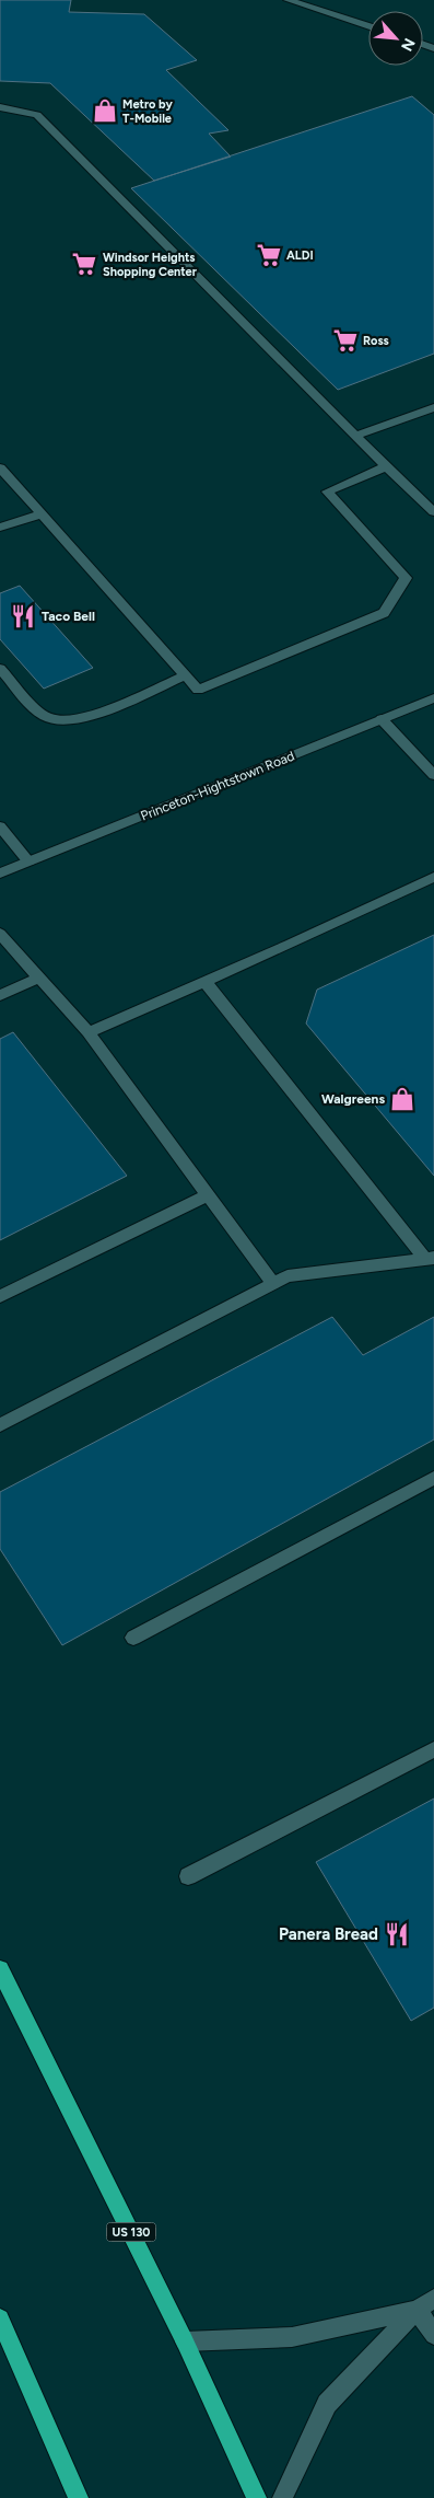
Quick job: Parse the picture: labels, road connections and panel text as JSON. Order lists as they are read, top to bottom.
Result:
{
  "streets": {
    "highway": ["US 130"],
    "main road": ["Princeton-Hightstown Road"]
  },
  "places": {
    "shop": ["Metro by T-Mobile", "Walgreens"],
    "supermarket": ["ALDI", "Windsor Heights Shopping Center", "Ross"],
    "restaurant": ["Taco Bell", "Panera Bread"]
  },
  "north": "bottom right"
}
